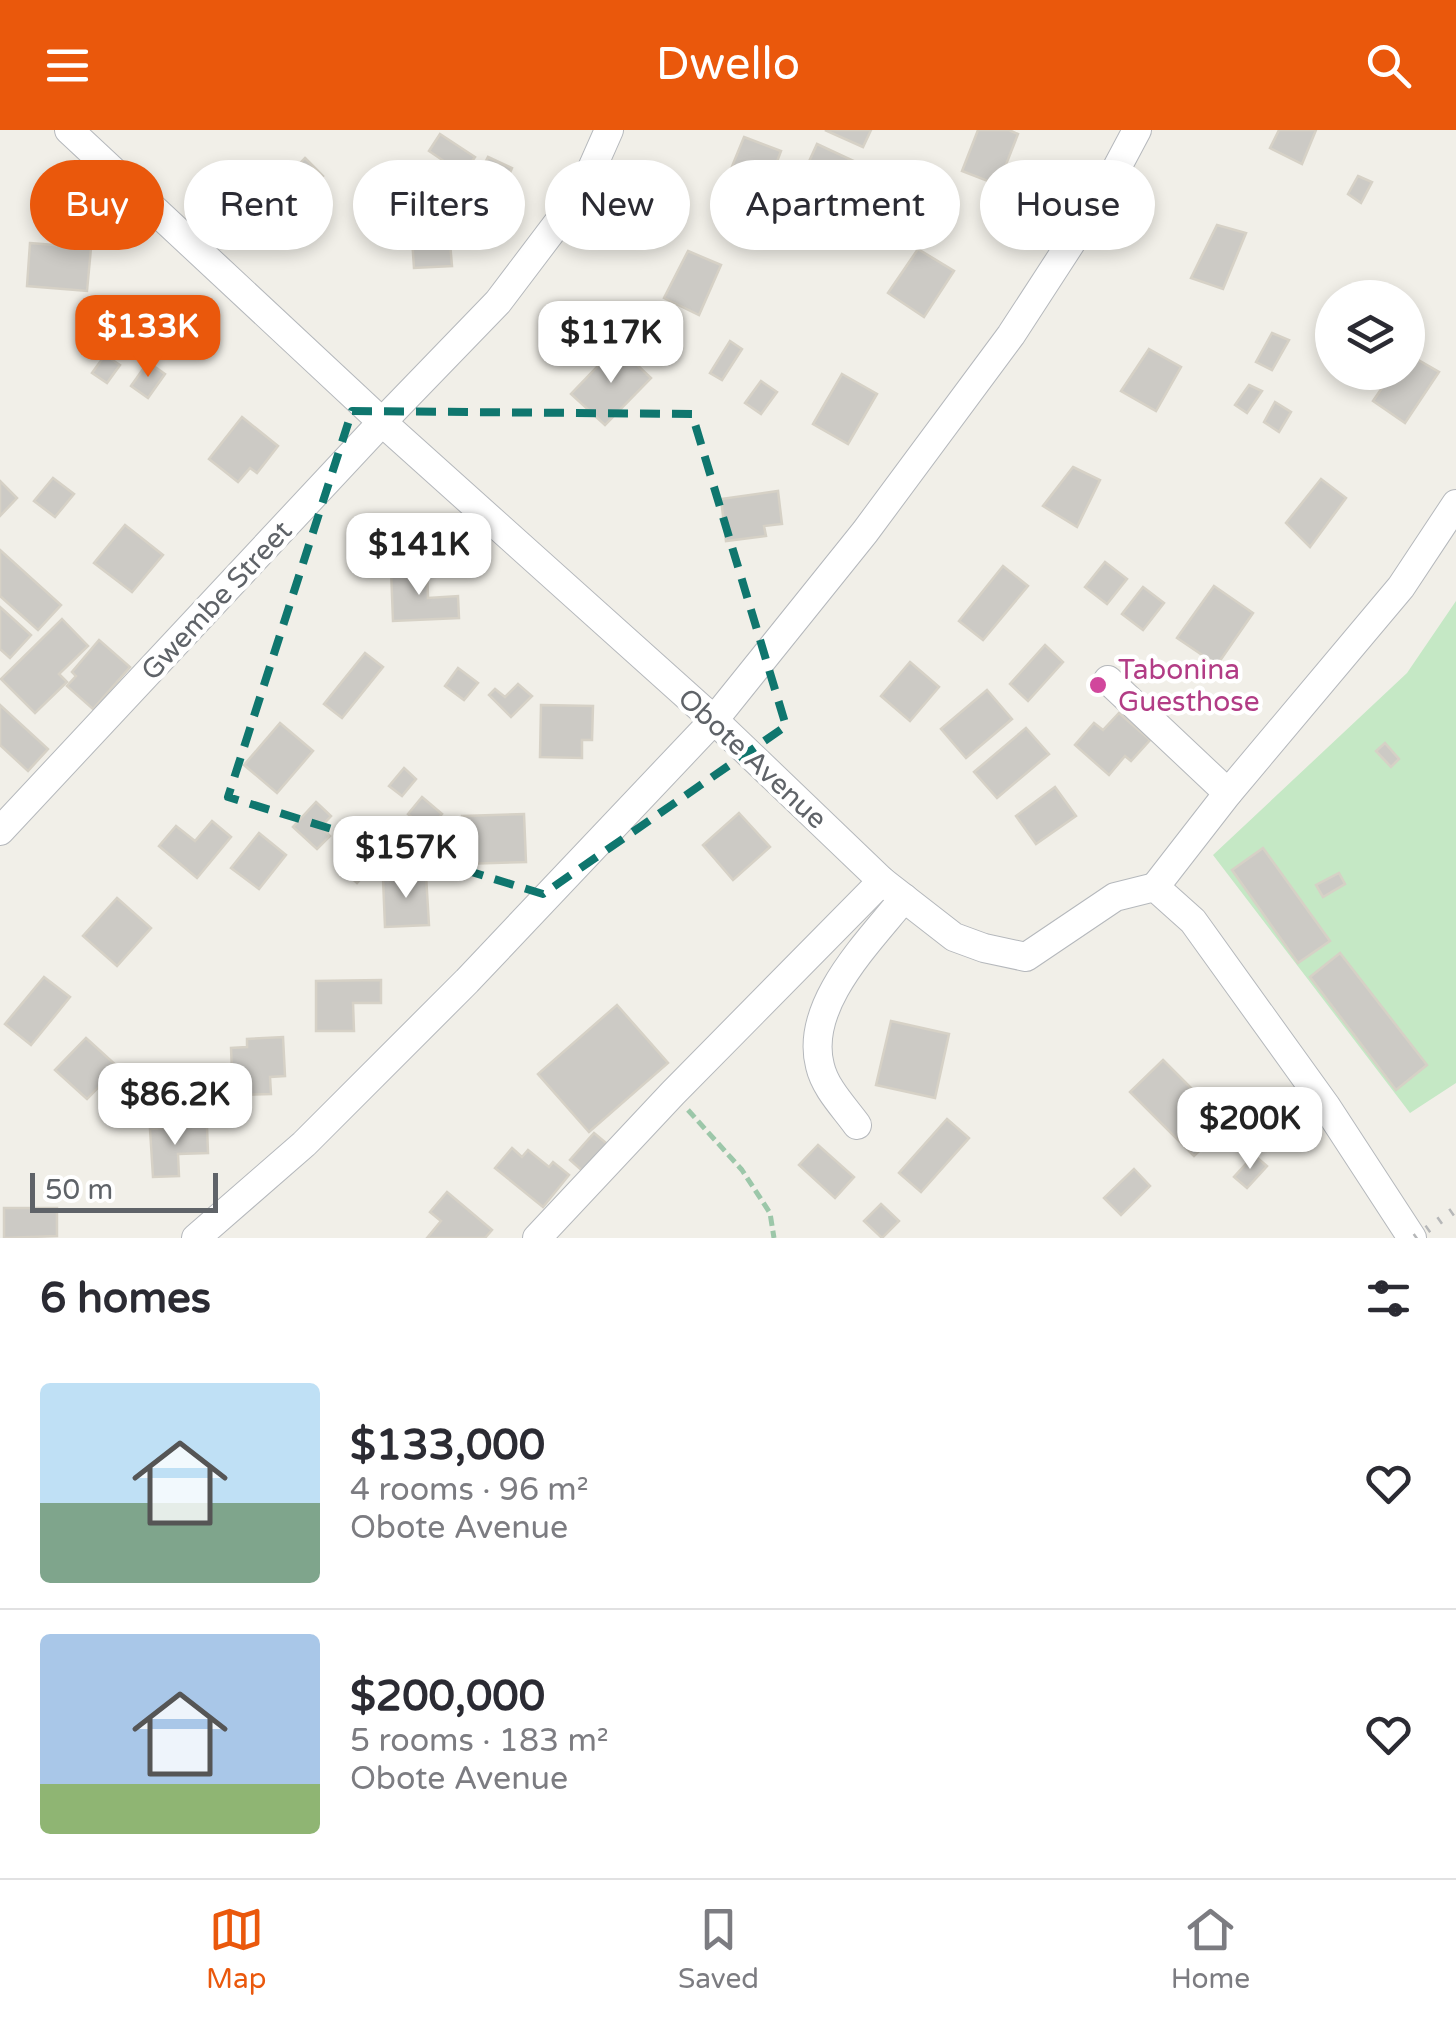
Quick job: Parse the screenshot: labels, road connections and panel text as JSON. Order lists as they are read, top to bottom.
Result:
{
  "streets": {
    "street": ["Gwembe Street", "Obote Avenue"]
  },
  "crossings": [
    ["Gwembe Street", "Obote Avenue"]
  ],
  "places": ["Tabonina Guesthose"],
  "scale_bar": "50 m",
  "page": {
    "header": "Dwello",
    "chip": [
      "Buy",
      "Rent",
      "Filters",
      "New",
      "Apartment",
      "House"
    ],
    "price": [
      "$133K",
      "$117K",
      "$141K",
      "$157K",
      "$86.2K",
      "$200K"
    ],
    "scale": "50 m",
    "heading": "6 homes",
    "list": [
      {
        "name": "$133,000",
        "note": "4 rooms · 96 m² · Obote Avenue"
      },
      {
        "name": "$200,000",
        "note": "5 rooms · 183 m² · Obote Avenue"
      }
    ],
    "tabs": ["Map", "Saved", "Home"]
  }
}
